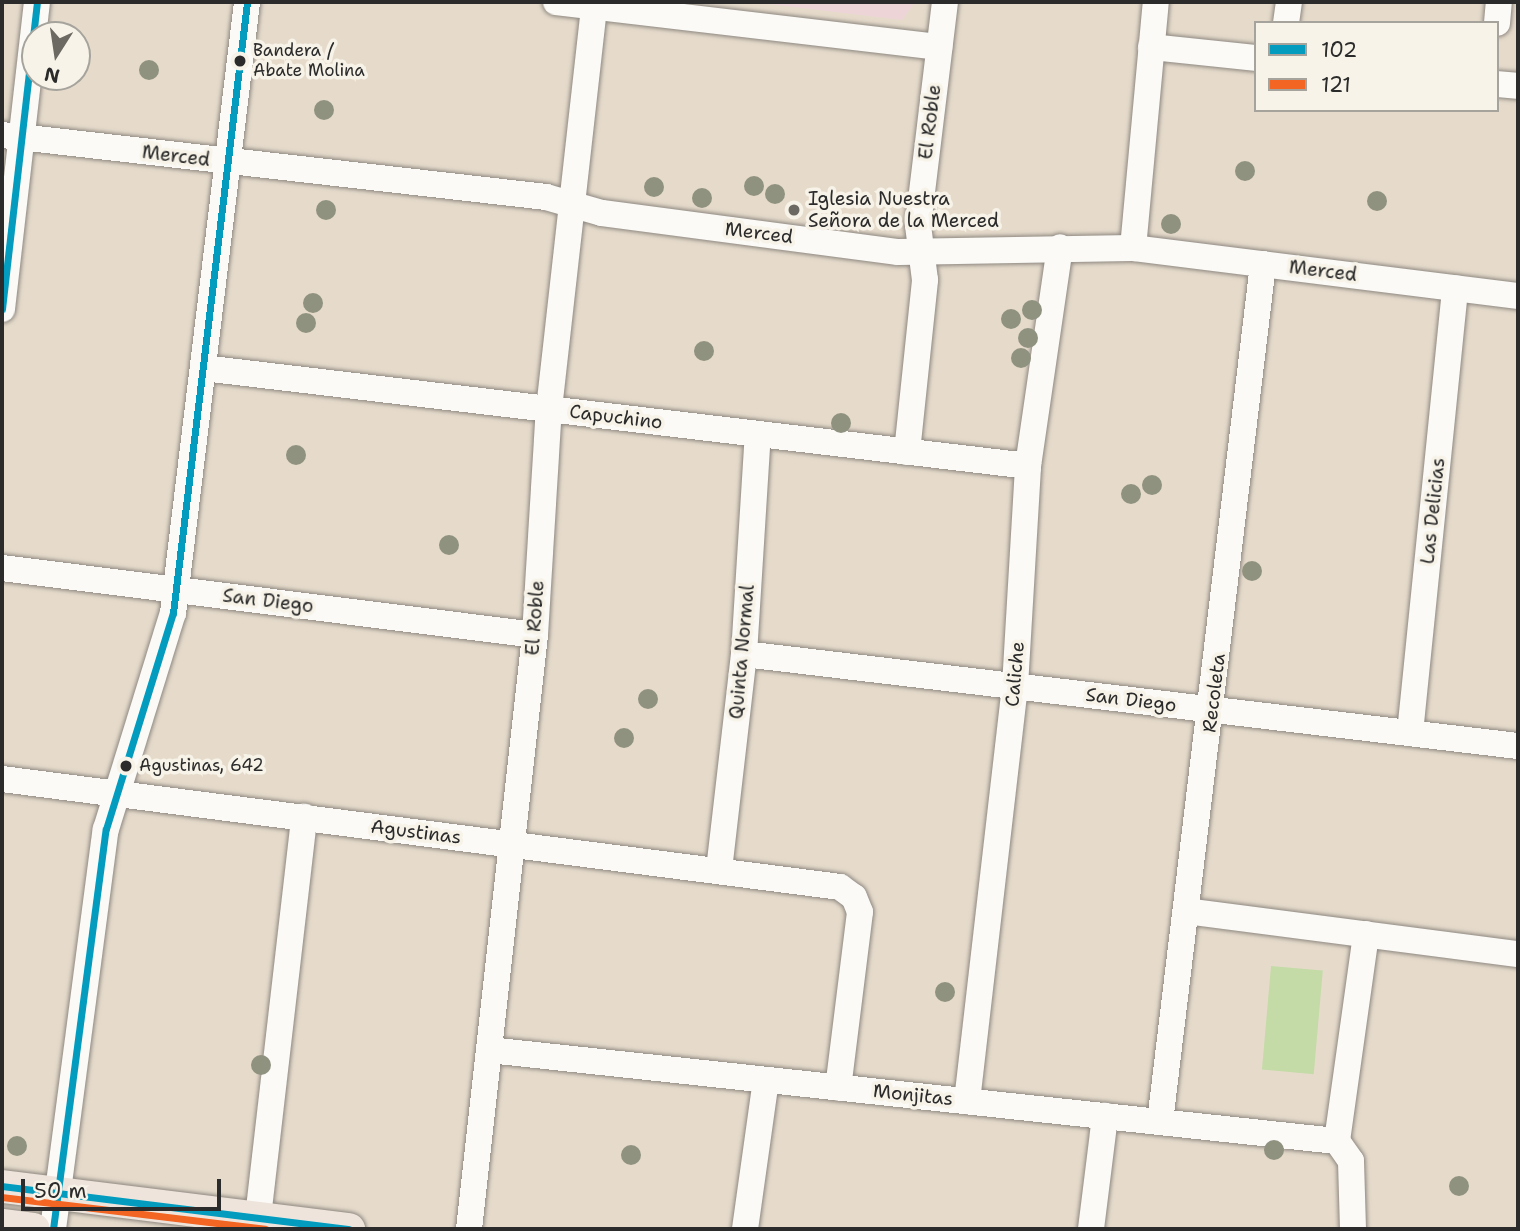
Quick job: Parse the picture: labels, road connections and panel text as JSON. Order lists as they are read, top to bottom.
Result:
{
  "streets": {
    "street": [
      "El Roble",
      "Merced",
      "Capuchino",
      "Las Delicias",
      "San Diego",
      "Quinta Normal",
      "Caliche",
      "Recoleta",
      "Agustinas",
      "Monjitas"
    ]
  },
  "crossings": [
    ["El Roble", "Merced"],
    ["El Roble", "Capuchino"],
    ["El Roble", "San Diego"],
    ["El Roble", "Agustinas"],
    ["El Roble", "Monjitas"],
    ["Merced", "Las Delicias"],
    ["Merced", "Caliche"],
    ["Merced", "Recoleta"],
    ["Capuchino", "Quinta Normal"],
    ["Capuchino", "Caliche"],
    ["Las Delicias", "San Diego"],
    ["San Diego", "Quinta Normal"],
    ["San Diego", "Caliche"],
    ["San Diego", "Recoleta"],
    ["Quinta Normal", "Agustinas"],
    ["Caliche", "Monjitas"],
    ["Recoleta", "Monjitas"],
    ["Agustinas", "Monjitas"]
  ],
  "places": ["Bandera / Abate Molina", "Iglesia Nuestra Señora de la Merced", "Agustinas, 642"],
  "lines": ["transit line 102", "transit line 121"],
  "legend": ["102", "121"],
  "scale_bar": "50 m",
  "north": "bottom"
}
